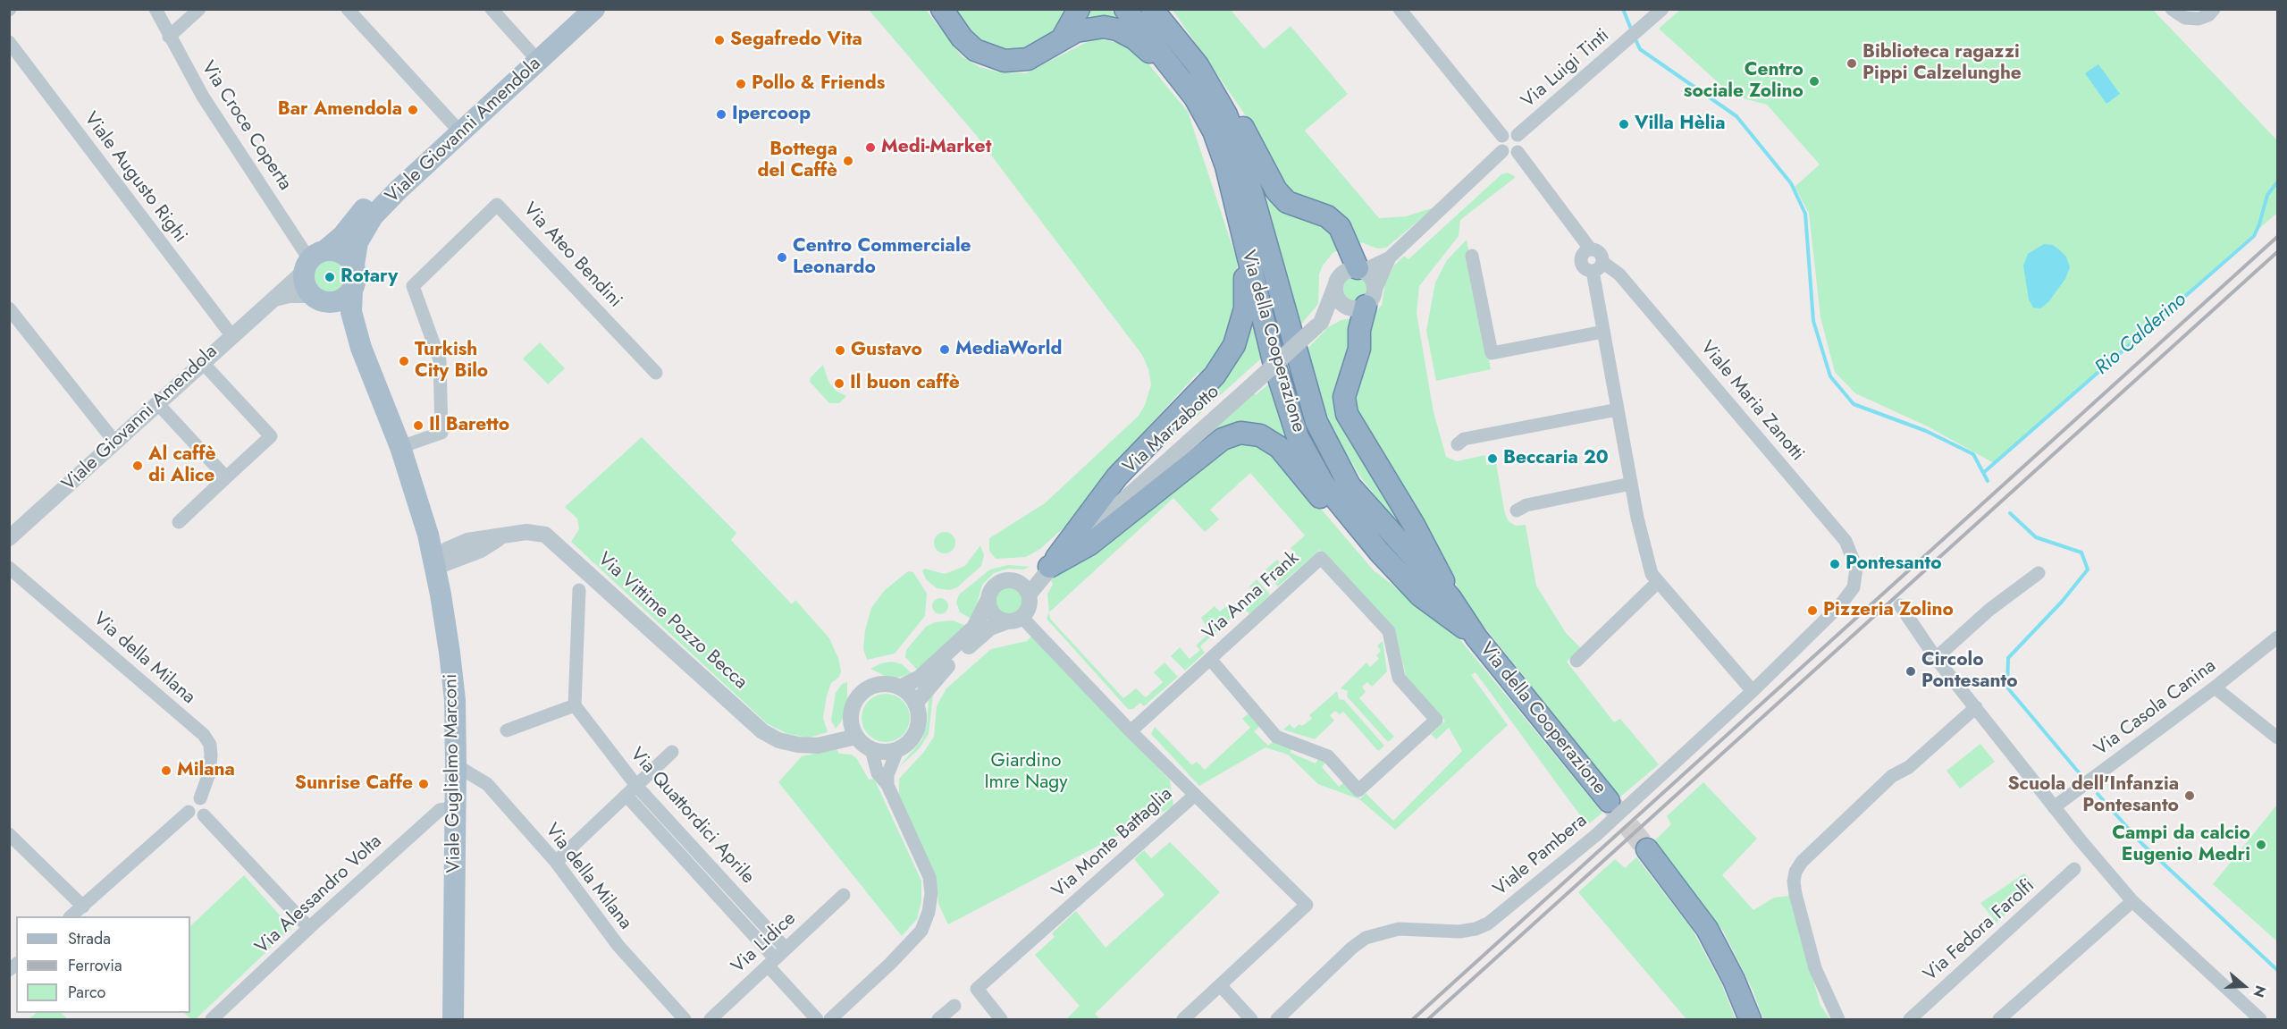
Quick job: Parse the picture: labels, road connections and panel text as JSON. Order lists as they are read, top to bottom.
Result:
{
  "streets": {
    "highway": ["Via della Cooperazione"],
    "main road": ["Viale Giovanni Amendola", "Viale Guglielmo Marconi"],
    "street": [
      "Via Luigi Tinti",
      "Via Croce Coperta",
      "Viale Augusto Righi",
      "Via Ateo Bendini",
      "Viale Maria Zanotti",
      "Via Marzabotto",
      "Via Anna Frank",
      "Via Vittime Pozzo Becca",
      "Via della Milana",
      "Via Casola Canina",
      "Via Quattordici Aprile",
      "Via Monte Battaglia",
      "Viale Pambera",
      "Via Alessandro Volta",
      "Via Fedora Farolfi",
      "Via Lidice"
    ]
  },
  "crossings": [
    ["Via Luigi Tinti", "Viale Maria Zanotti"],
    ["Via Croce Coperta", "Viale Giovanni Amendola"],
    ["Via Croce Coperta", "Viale Guglielmo Marconi"],
    ["Viale Giovanni Amendola", "Viale Augusto Righi"],
    ["Viale Giovanni Amendola", "Viale Guglielmo Marconi"],
    ["Via Ateo Bendini", "Viale Guglielmo Marconi"],
    ["Viale Maria Zanotti", "Viale Pambera"],
    ["Via Marzabotto", "Via Vittime Pozzo Becca"],
    ["Via Vittime Pozzo Becca", "Viale Guglielmo Marconi"],
    ["Via della Milana", "Viale Guglielmo Marconi"],
    ["Viale Guglielmo Marconi", "Via Alessandro Volta"],
    ["Via Quattordici Aprile", "Via Lidice"]
  ],
  "water": ["Rio Calderino"],
  "parks": ["Giardino Imre Nagy"],
  "places": [
    "Segafredo Vita",
    "Biblioteca ragazzi Pippi Calzelunghe",
    "Centro sociale Zolino",
    "Pollo & Friends",
    "Bar Amendola",
    "Ipercoop",
    "Villa Hèlia",
    "Medi-Market",
    "Bottega del Caffè",
    "Centro Commerciale Leonardo",
    "Rotary",
    "MediaWorld",
    "Gustavo",
    "Turkish City Bilo",
    "Il buon caffè",
    "Il Baretto",
    "Beccaria 20",
    "Al caffè di Alice",
    "Pontesanto",
    "Pizzeria Zolino",
    "Circolo Pontesanto",
    "Milana",
    "Sunrise Caffe",
    "Scuola dell'Infanzia Pontesanto",
    "Campi da calcio Eugenio Medri"
  ],
  "legend": ["Strada", "Ferrovia", "Parco"],
  "north": "right"
}
